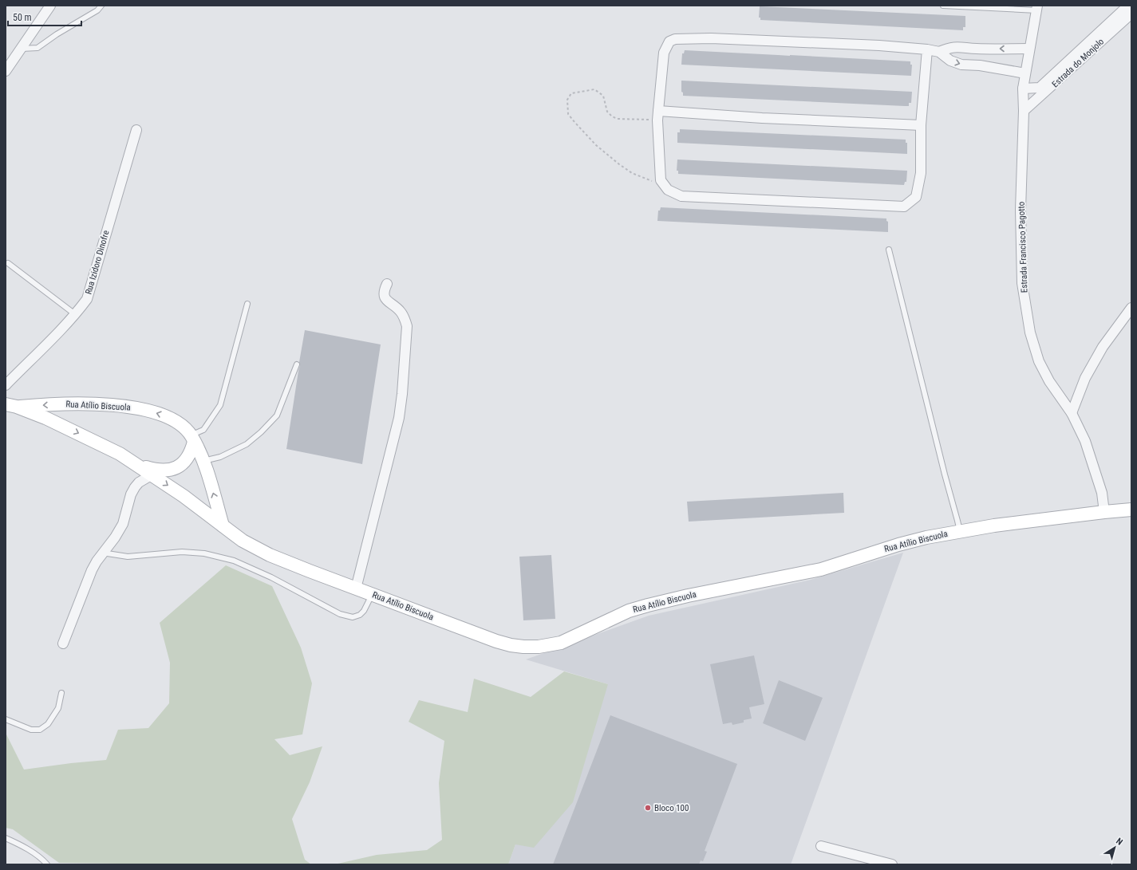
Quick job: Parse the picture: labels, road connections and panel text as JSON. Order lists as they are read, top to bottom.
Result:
{
  "streets": {
    "street": [
      "Estrada do Monjolo",
      "Estrada Francisco Pagotto",
      "Rua Izidoro Dinofre",
      "Rua Atílio Biscuola"
    ]
  },
  "crossings": [
    ["Estrada do Monjolo", "Estrada Francisco Pagotto"],
    ["Estrada Francisco Pagotto", "Rua Atílio Biscuola"]
  ],
  "places": ["Bloco 100"],
  "scale_bar": "50 m",
  "north": "top right"
}
